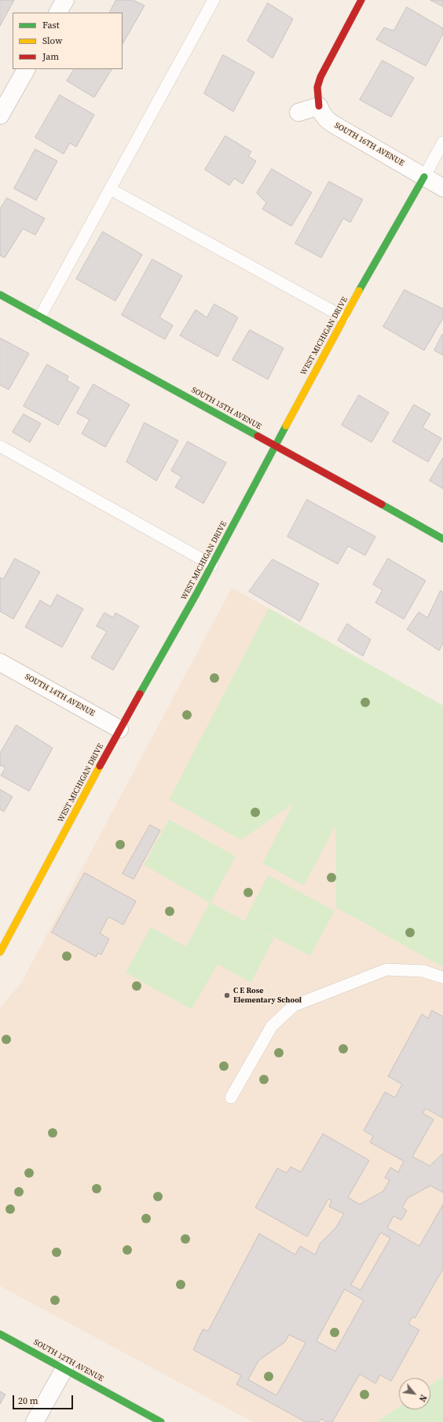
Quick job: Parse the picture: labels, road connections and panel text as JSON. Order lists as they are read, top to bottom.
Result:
{
  "streets": {
    "street": [
      "SOUTH 16TH AVENUE",
      "WEST MICHIGAN DRIVE",
      "SOUTH 15TH AVENUE",
      "SOUTH 14TH AVENUE",
      "SOUTH 12TH AVENUE"
    ]
  },
  "crossings": [
    ["SOUTH 16TH AVENUE", "WEST MICHIGAN DRIVE"],
    ["WEST MICHIGAN DRIVE", "SOUTH 15TH AVENUE"],
    ["WEST MICHIGAN DRIVE", "SOUTH 14TH AVENUE"]
  ],
  "places": ["C E Rose Elementary School"],
  "legend": ["Fast", "Slow", "Jam"],
  "scale_bar": "20 m",
  "north": "bottom right"
}
